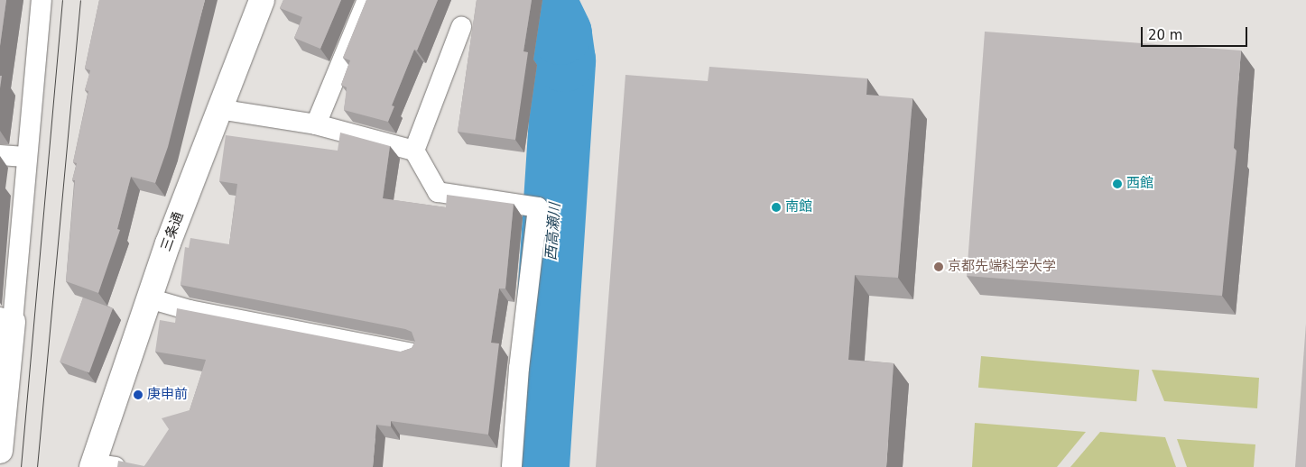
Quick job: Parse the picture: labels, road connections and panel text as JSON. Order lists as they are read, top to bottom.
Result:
{
  "streets": {
    "main road": ["三条通"]
  },
  "water": ["西高瀬川"],
  "places": [
    "西館",
    "南館",
    "京都先端科学大学",
    "庚申前"
  ],
  "scale_bar": "20 m"
}
